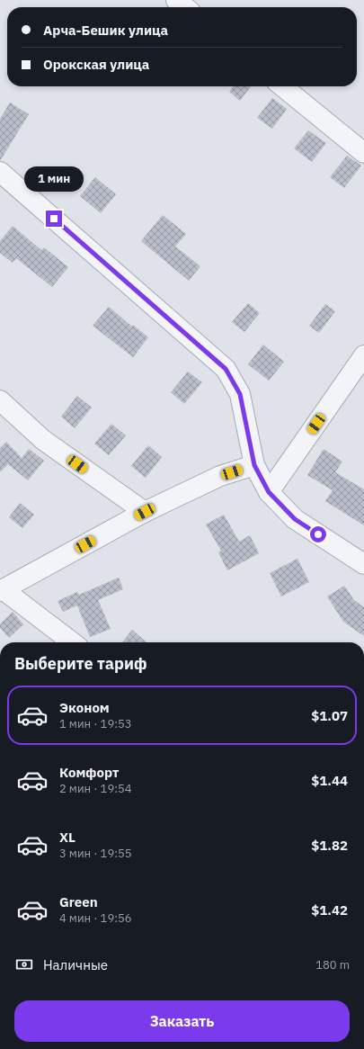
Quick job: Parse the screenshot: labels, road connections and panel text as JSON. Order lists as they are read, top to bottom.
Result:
{
  "page": {
    "banner": ["Арча-Бешик улица", "Орокская улица"],
    "bubble": "1 мин",
    "heading": "Выберите тариф",
    "list": [
      {
        "name": "Эконом",
        "note": "1 мин · 19:53",
        "value": "$1.07"
      },
      {
        "name": "Комфорт",
        "note": "2 мин · 19:54",
        "value": "$1.44"
      },
      {
        "name": "XL",
        "note": "3 мин · 19:55",
        "value": "$1.82"
      },
      {
        "name": "Green",
        "note": "4 мин · 19:56",
        "value": "$1.42"
      }
    ],
    "pay": ["Наличные", "180 m"],
    "buttons": "Заказать"
  }
}
